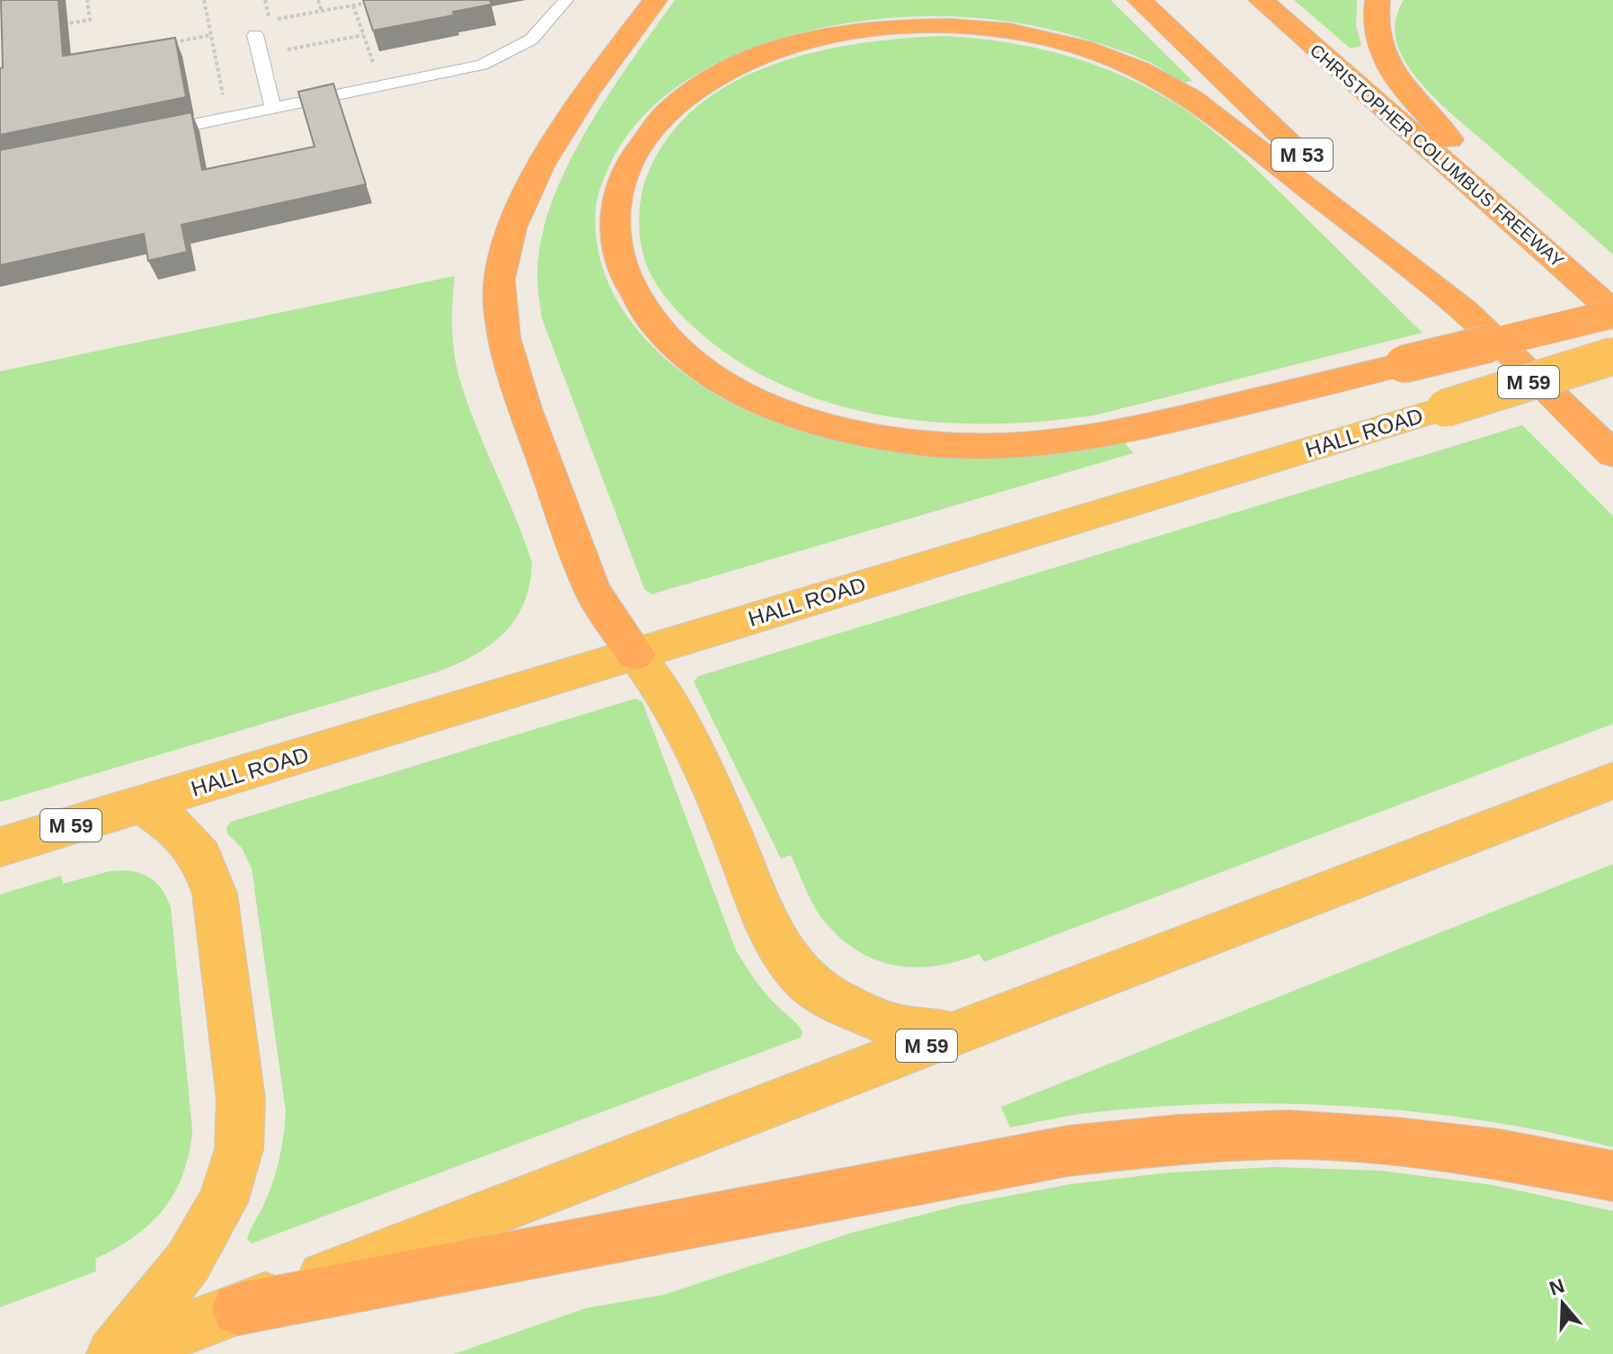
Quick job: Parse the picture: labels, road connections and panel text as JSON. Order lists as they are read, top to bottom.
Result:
{
  "streets": {
    "highway": [
      "M 53",
      "CHRISTOPHER COLUMBUS FREEWAY",
      "M 59",
      "HALL ROAD"
    ]
  },
  "north": "top"
}
